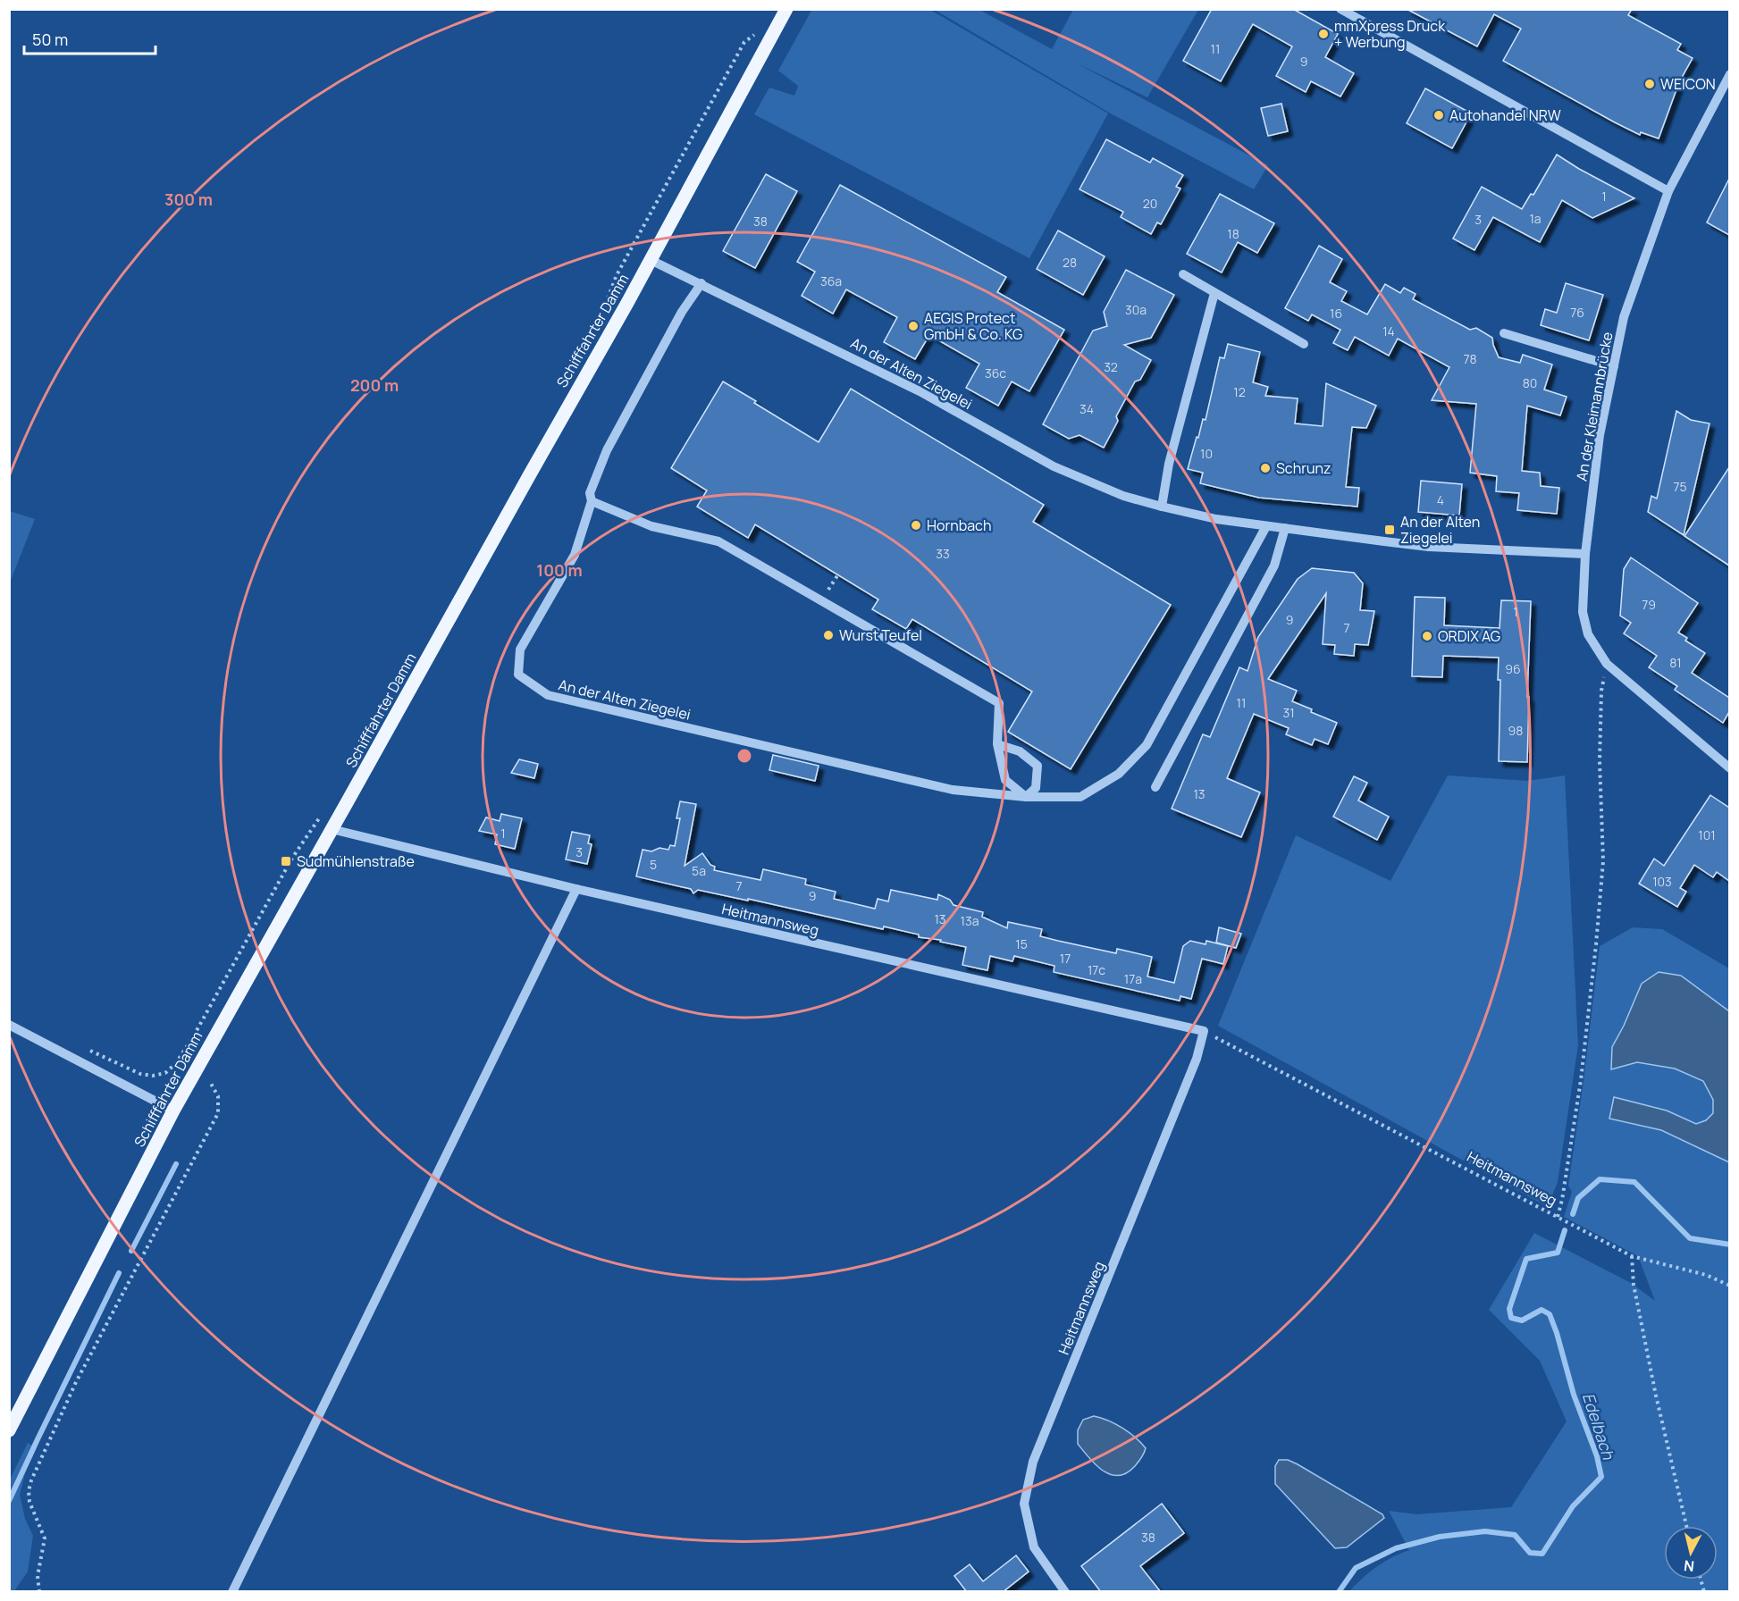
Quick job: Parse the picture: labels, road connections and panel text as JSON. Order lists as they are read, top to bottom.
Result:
{
  "streets": {
    "main road": ["Schifffahrter Damm"],
    "street": ["An der Alten Ziegelei", "An der Kleimannbrücke", "Heitmannsweg"]
  },
  "crossings": [
    ["Schifffahrter Damm", "An der Alten Ziegelei"],
    ["Schifffahrter Damm", "Heitmannsweg"],
    ["An der Alten Ziegelei", "An der Kleimannbrücke"]
  ],
  "water": ["Edelbach"],
  "places": {
    "other": [
      "mmXpress Druck + Werbung",
      "WEICON",
      "Autohandel NRW",
      "AEGIS Protect GmbH & Co. KG",
      "Schrunz",
      "Hornbach",
      "Wurst Teufel",
      "ORDIX AG"
    ],
    "transit": ["An der Alten Ziegelei", "Sudmühlenstraße"]
  },
  "house_numbers": [
    "11",
    "9",
    "1",
    "20",
    "1a",
    "3",
    "38",
    "18",
    "28",
    "36a",
    "30a",
    "76",
    "16",
    "14",
    "78",
    "32",
    "36c",
    "80",
    "12",
    "34",
    "10",
    "75",
    "4",
    "33",
    "79",
    "1",
    "9",
    "7",
    "81",
    "96",
    "11",
    "31",
    "98",
    "13",
    "1",
    "101",
    "3",
    "5",
    "5a",
    "103",
    "7",
    "9",
    "13",
    "13a",
    "15",
    "17",
    "17c",
    "17a",
    "38"
  ],
  "scale_bar": "50 m",
  "north": "bottom",
  "rings": ["300 m", "200 m", "100 m"]
}
